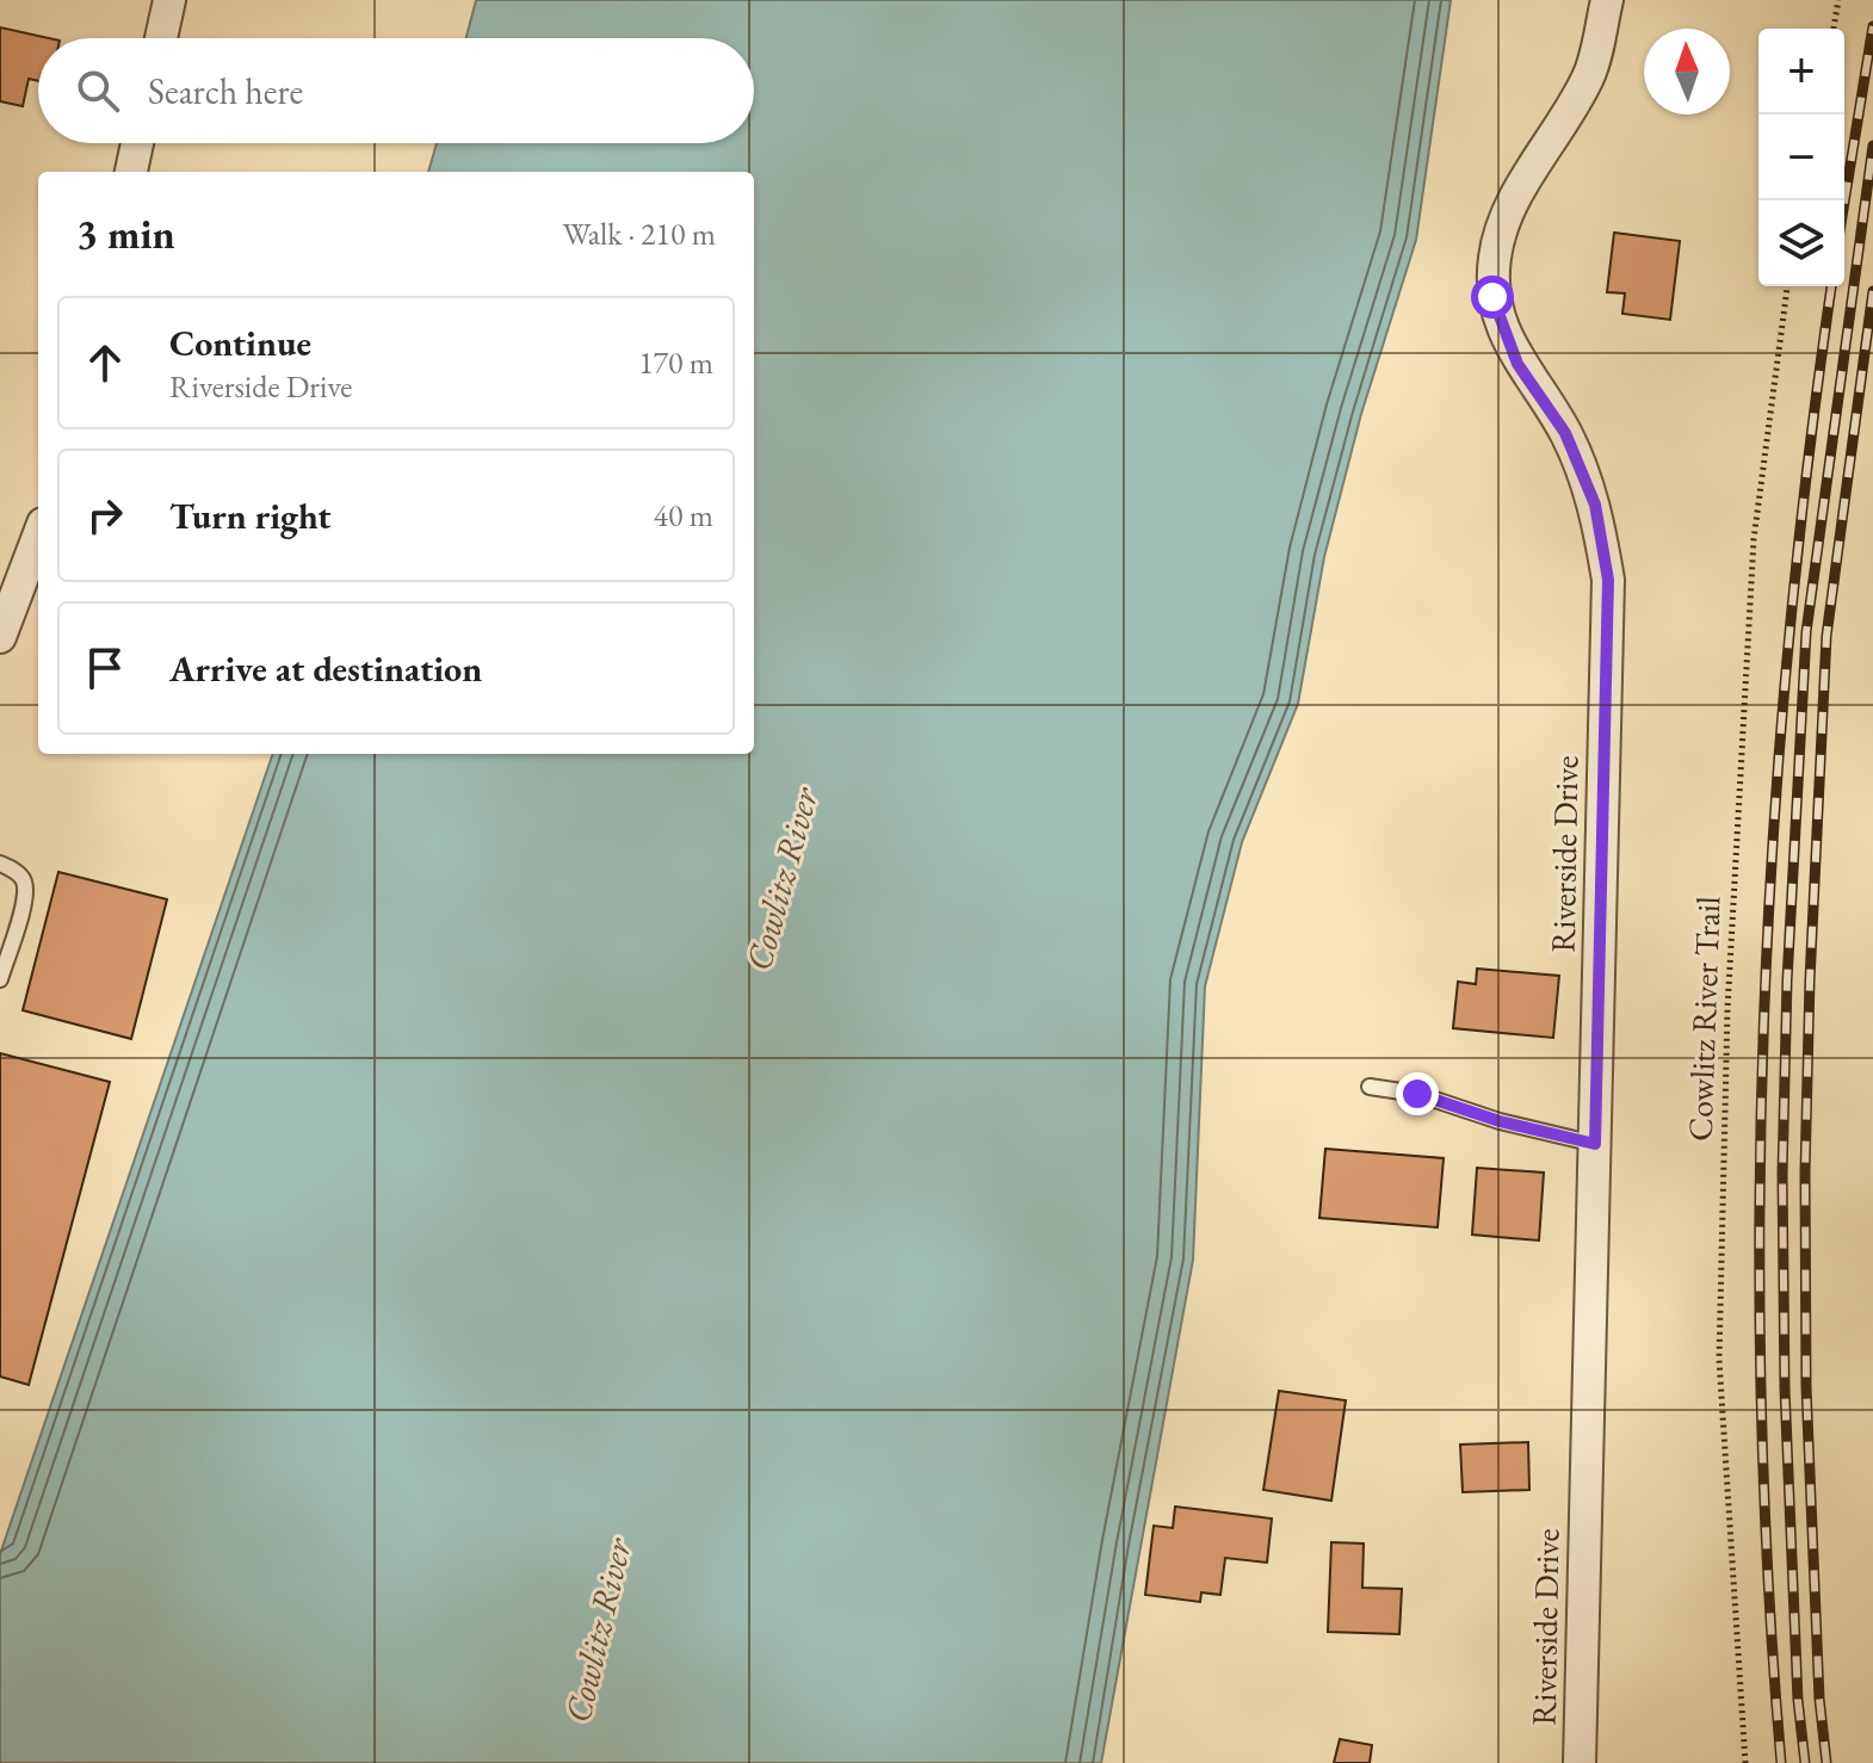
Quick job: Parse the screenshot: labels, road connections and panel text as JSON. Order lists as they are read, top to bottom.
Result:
{
  "streets": {
    "street": ["Riverside Drive"],
    "path": ["Cowlitz River Trail"]
  },
  "water": ["Cowlitz River"],
  "north": "top",
  "page": {
    "map_buttons": ["+", "−"],
    "search": "Search here",
    "heading": ["3 min", "Walk · 210 m"],
    "list": [
      ["Continue", "Riverside Drive", "170 m"],
      ["Turn right", "40 m"],
      "Arrive at destination"
    ]
  }
}
